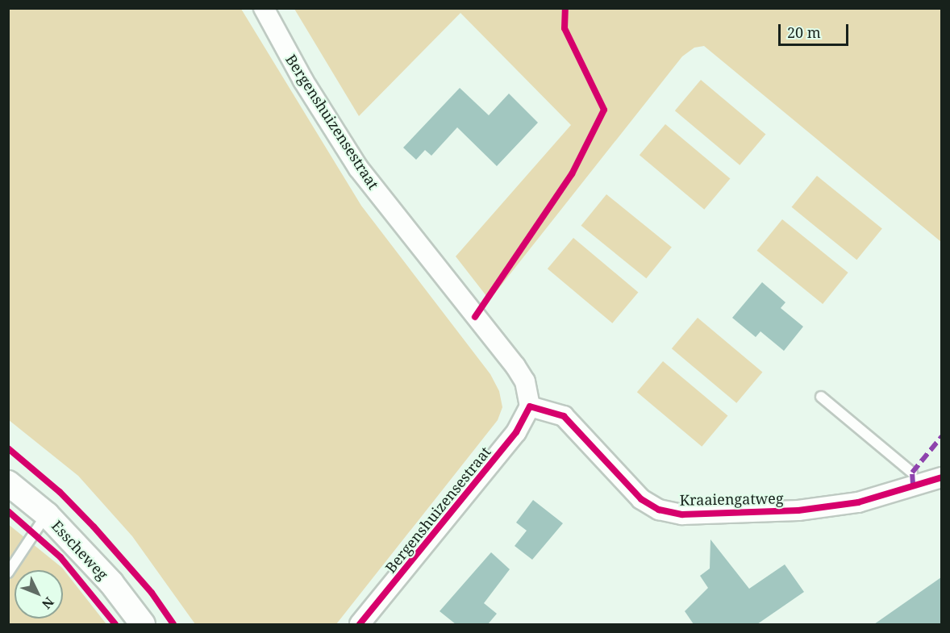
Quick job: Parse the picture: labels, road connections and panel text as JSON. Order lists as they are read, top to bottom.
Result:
{
  "streets": {
    "street": ["Bergenshuizensestraat", "Kraaiengatweg", "Esscheweg"]
  },
  "crossings": [
    ["Bergenshuizensestraat", "Kraaiengatweg"]
  ],
  "scale_bar": "20 m",
  "north": "bottom right"
}
